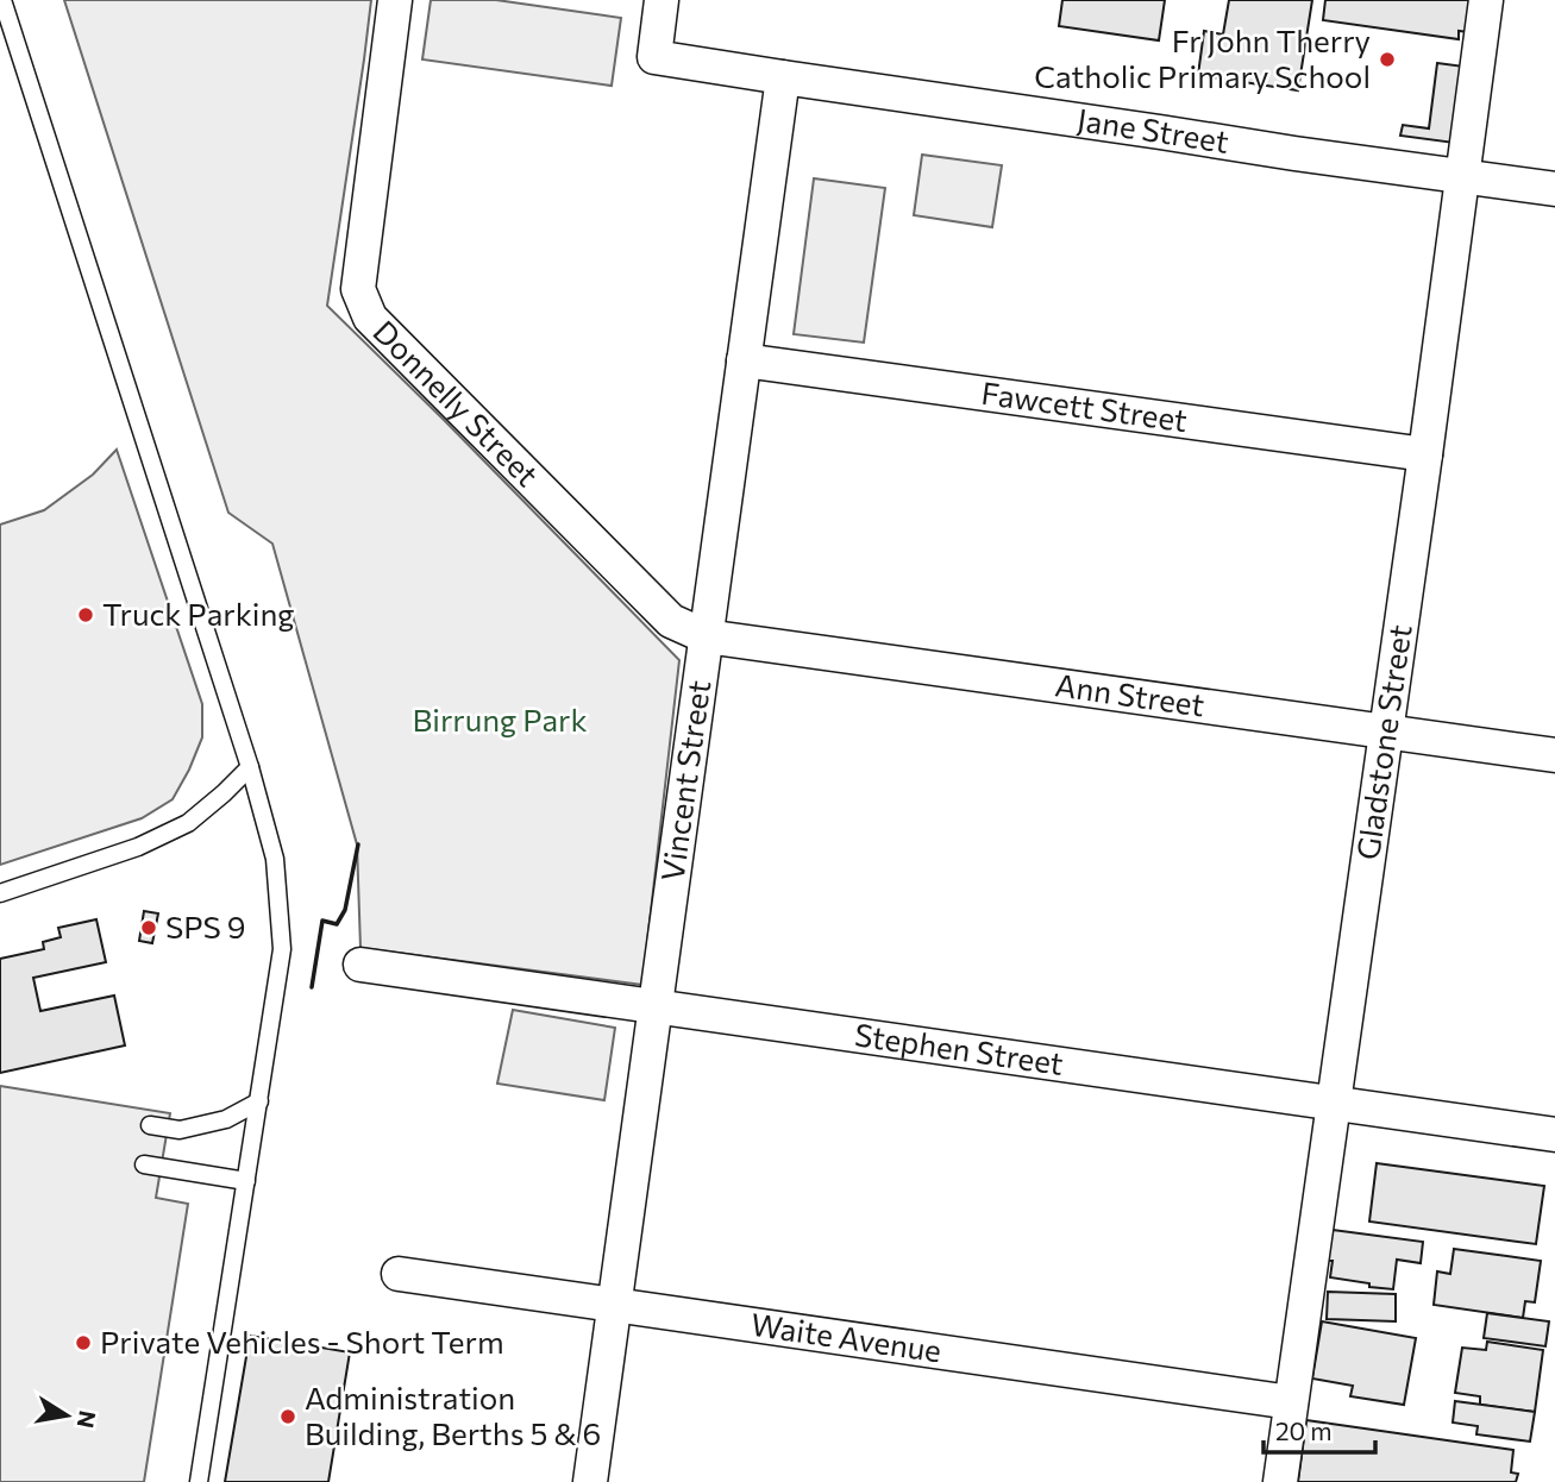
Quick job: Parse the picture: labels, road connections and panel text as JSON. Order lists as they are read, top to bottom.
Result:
{
  "streets": {
    "street": [
      "Jane Street",
      "Donnelly Street",
      "Fawcett Street",
      "Ann Street",
      "Gladstone Street",
      "Vincent Street",
      "Stephen Street",
      "Waite Avenue"
    ]
  },
  "crossings": [
    ["Jane Street", "Gladstone Street"],
    ["Jane Street", "Vincent Street"],
    ["Donnelly Street", "Ann Street"],
    ["Donnelly Street", "Vincent Street"],
    ["Fawcett Street", "Gladstone Street"],
    ["Fawcett Street", "Vincent Street"],
    ["Ann Street", "Gladstone Street"],
    ["Ann Street", "Vincent Street"],
    ["Gladstone Street", "Stephen Street"],
    ["Gladstone Street", "Waite Avenue"],
    ["Vincent Street", "Stephen Street"],
    ["Vincent Street", "Waite Avenue"]
  ],
  "parks": ["Birrung Park"],
  "places": [
    "Fr John Therry Catholic Primary School",
    "Truck Parking",
    "SPS 9",
    "Private Vehicles - Short Term",
    "Administration Building, Berths 5 & 6"
  ],
  "scale_bar": "20 m",
  "north": "right"
}
